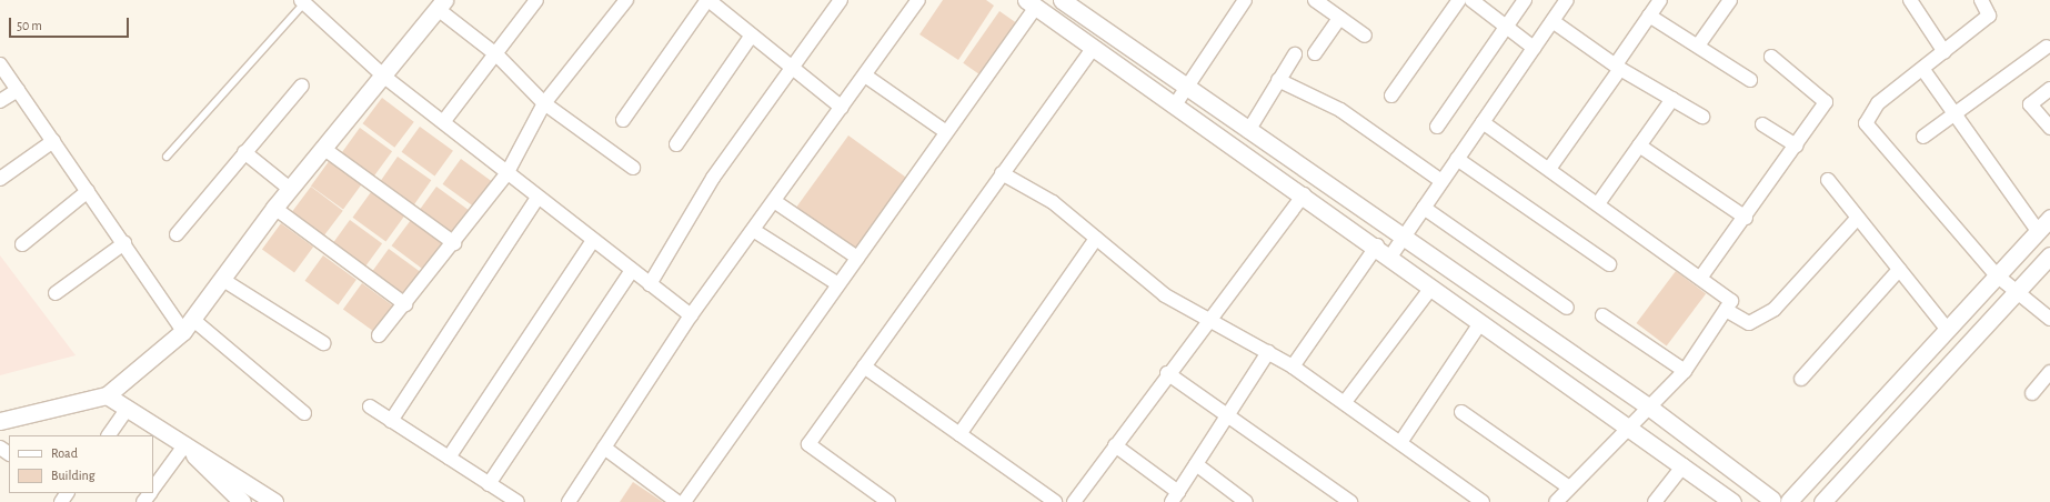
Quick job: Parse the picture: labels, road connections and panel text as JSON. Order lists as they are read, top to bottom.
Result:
{
  "legend": ["Road", "Building"],
  "scale_bar": "50 m"
}
